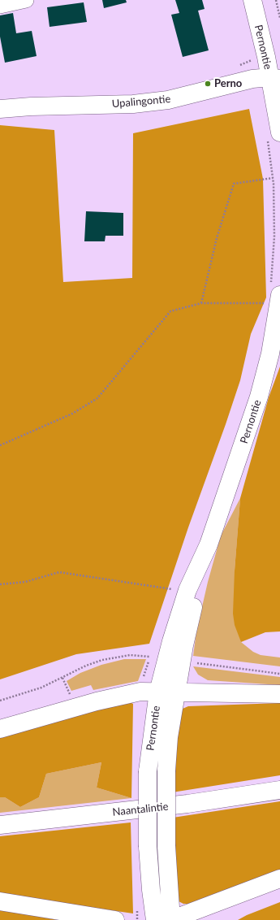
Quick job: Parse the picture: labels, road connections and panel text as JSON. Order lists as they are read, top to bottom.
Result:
{
  "streets": {
    "street": ["Pernontie", "Upalingontie", "Naantalintie"]
  },
  "crossings": [
    ["Pernontie", "Upalingontie"]
  ],
  "places": ["Perno"]
}
